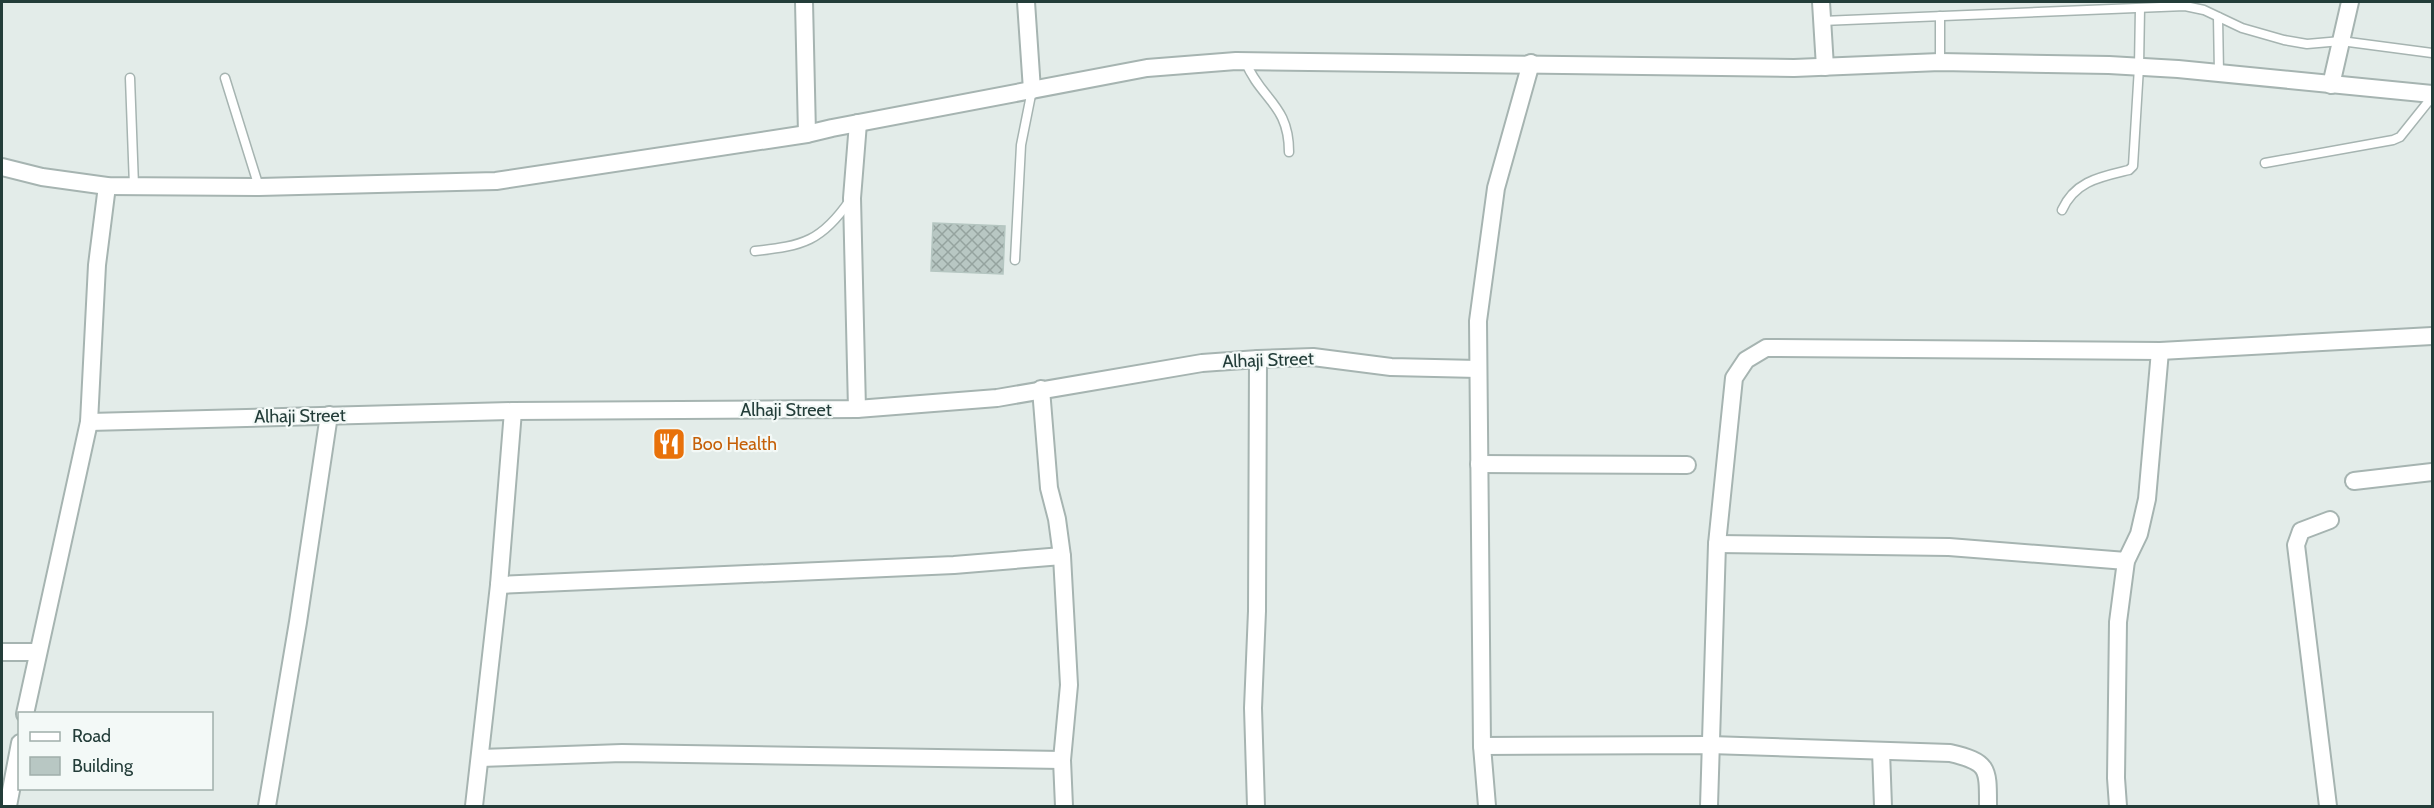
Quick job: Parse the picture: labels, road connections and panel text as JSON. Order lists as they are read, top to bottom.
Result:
{
  "streets": {
    "street": ["Alhaji Street"]
  },
  "places": {
    "restaurant": ["Boo Health"]
  },
  "legend": ["Road", "Building"]
}
